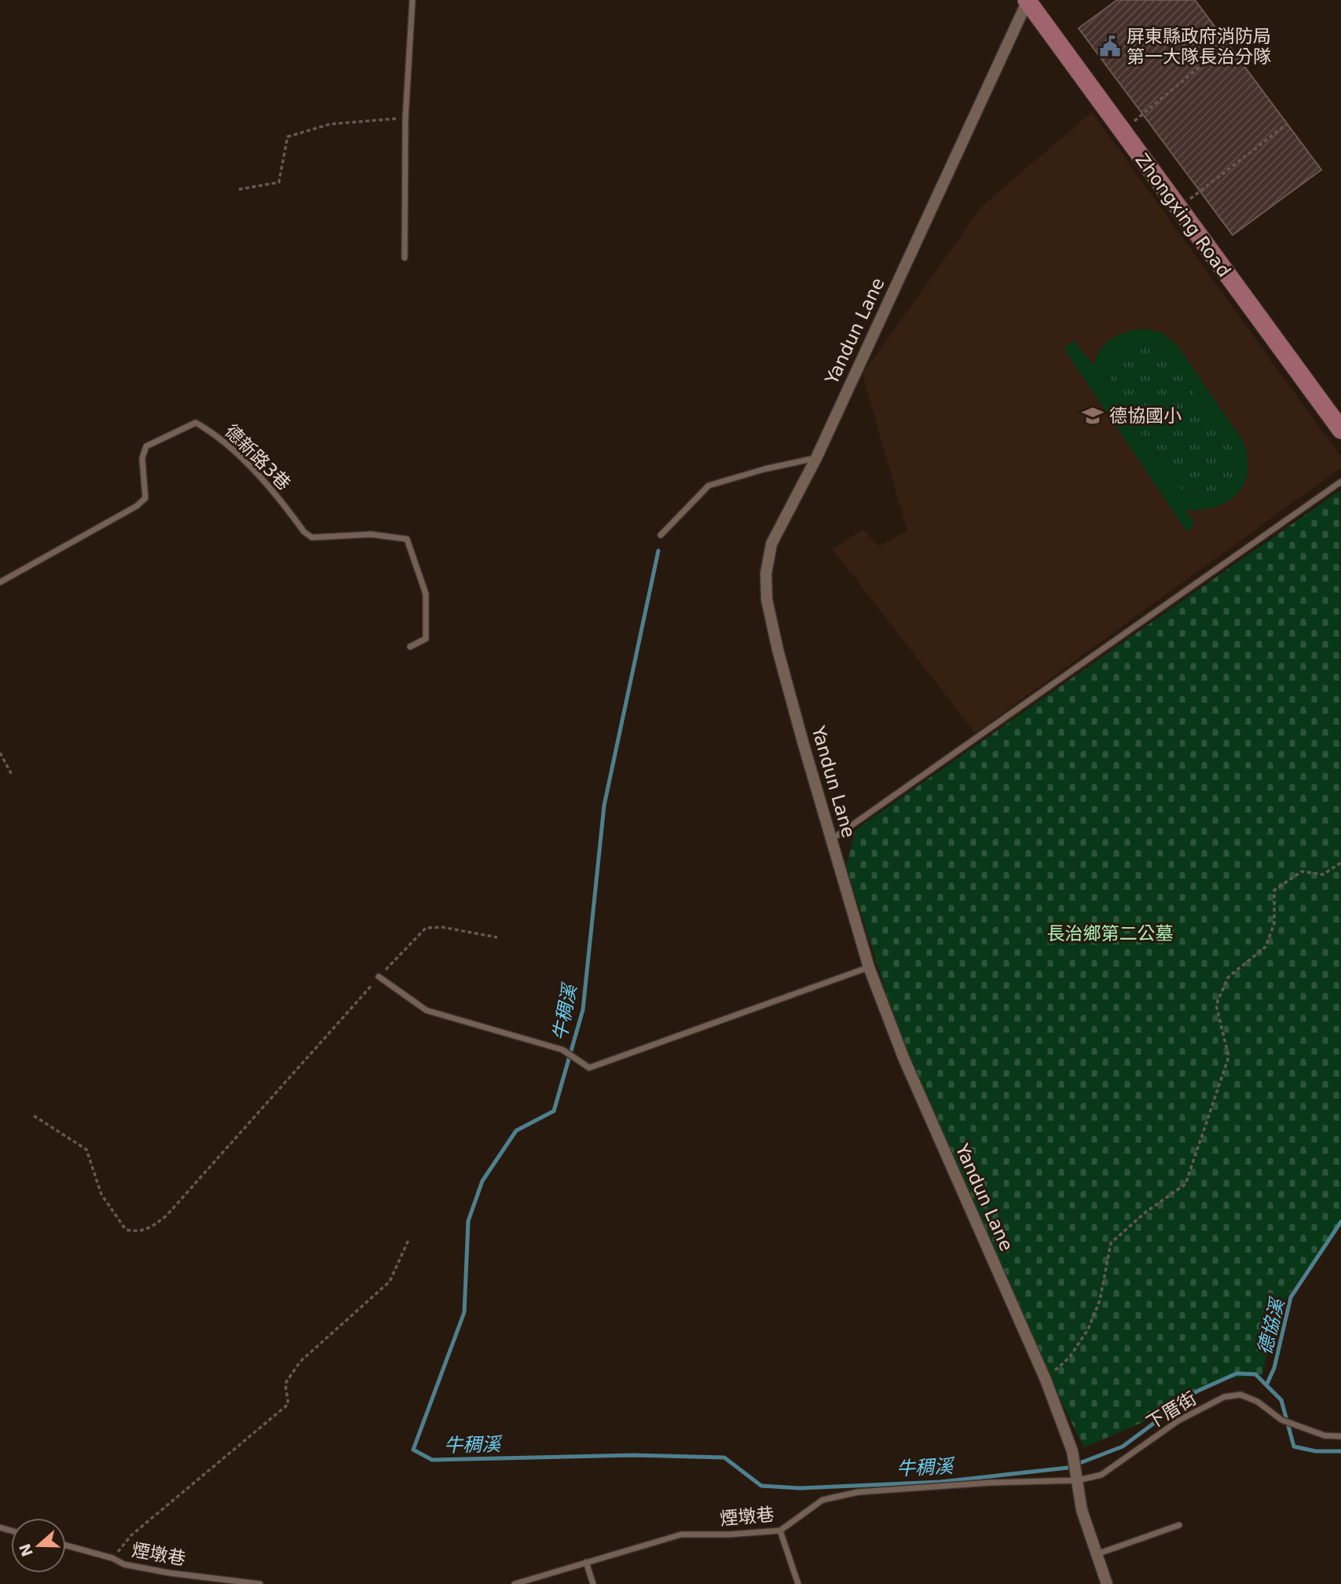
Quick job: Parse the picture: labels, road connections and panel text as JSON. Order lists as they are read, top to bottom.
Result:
{
  "streets": {
    "main road": ["Zhongxing Road"],
    "street": ["Yandun Lane"],
    "lane": ["德新路3巷", "下厝街", "煙墩巷"]
  },
  "crossings": [
    ["Zhongxing Road", "Yandun Lane"],
    ["Yandun Lane", "下厝街"],
    ["Yandun Lane", "煙墩巷"],
    ["下厝街", "煙墩巷"]
  ],
  "water": ["牛稠溪", "德協溪"],
  "parks": ["長治鄉第二公墓"],
  "places": {
    "public building": ["屏東縣政府消防局 第一大隊長治分隊"],
    "school or university": ["德協國小"]
  },
  "north": "left"
}
